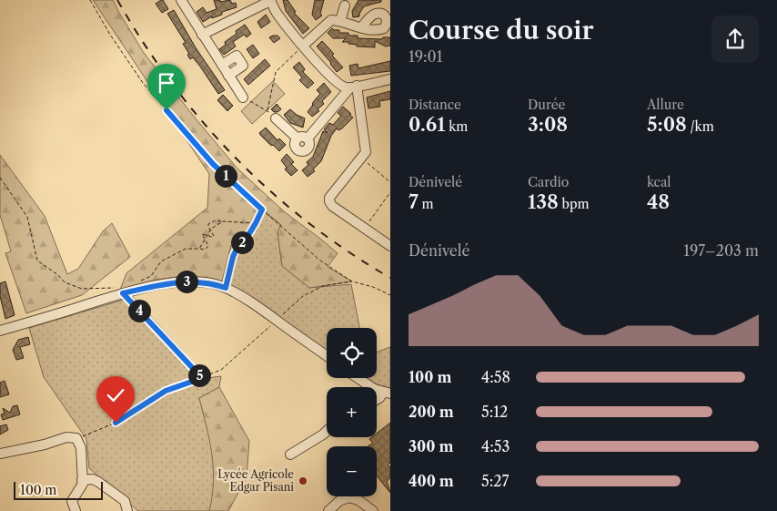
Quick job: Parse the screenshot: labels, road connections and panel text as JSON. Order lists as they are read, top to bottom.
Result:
{
  "places": ["Lycée Agricole Edgar Pisani"],
  "scale_bar": "100 m",
  "page": {
    "heading": ["Course du soir", "19:01"],
    "stats": [
      ["Distance", "0.61 km"],
      ["Durée", "3:08"],
      ["Allure", "5:08 /km"],
      ["Dénivelé", "7 m"],
      ["Cardio", "138 bpm"],
      ["kcal", "48"]
    ],
    "pins": [
      "1",
      "2",
      "3",
      "4",
      "5"
    ],
    "chart": ["Dénivelé", "197–203 m"],
    "map_buttons": ["+", "−"],
    "list": [
      {
        "name": "100 m",
        "note": "4:58"
      },
      {
        "name": "200 m",
        "note": "5:12"
      },
      {
        "name": "300 m",
        "note": "4:53"
      },
      {
        "name": "400 m",
        "note": "5:27"
      }
    ],
    "scale": "100 m"
  }
}
